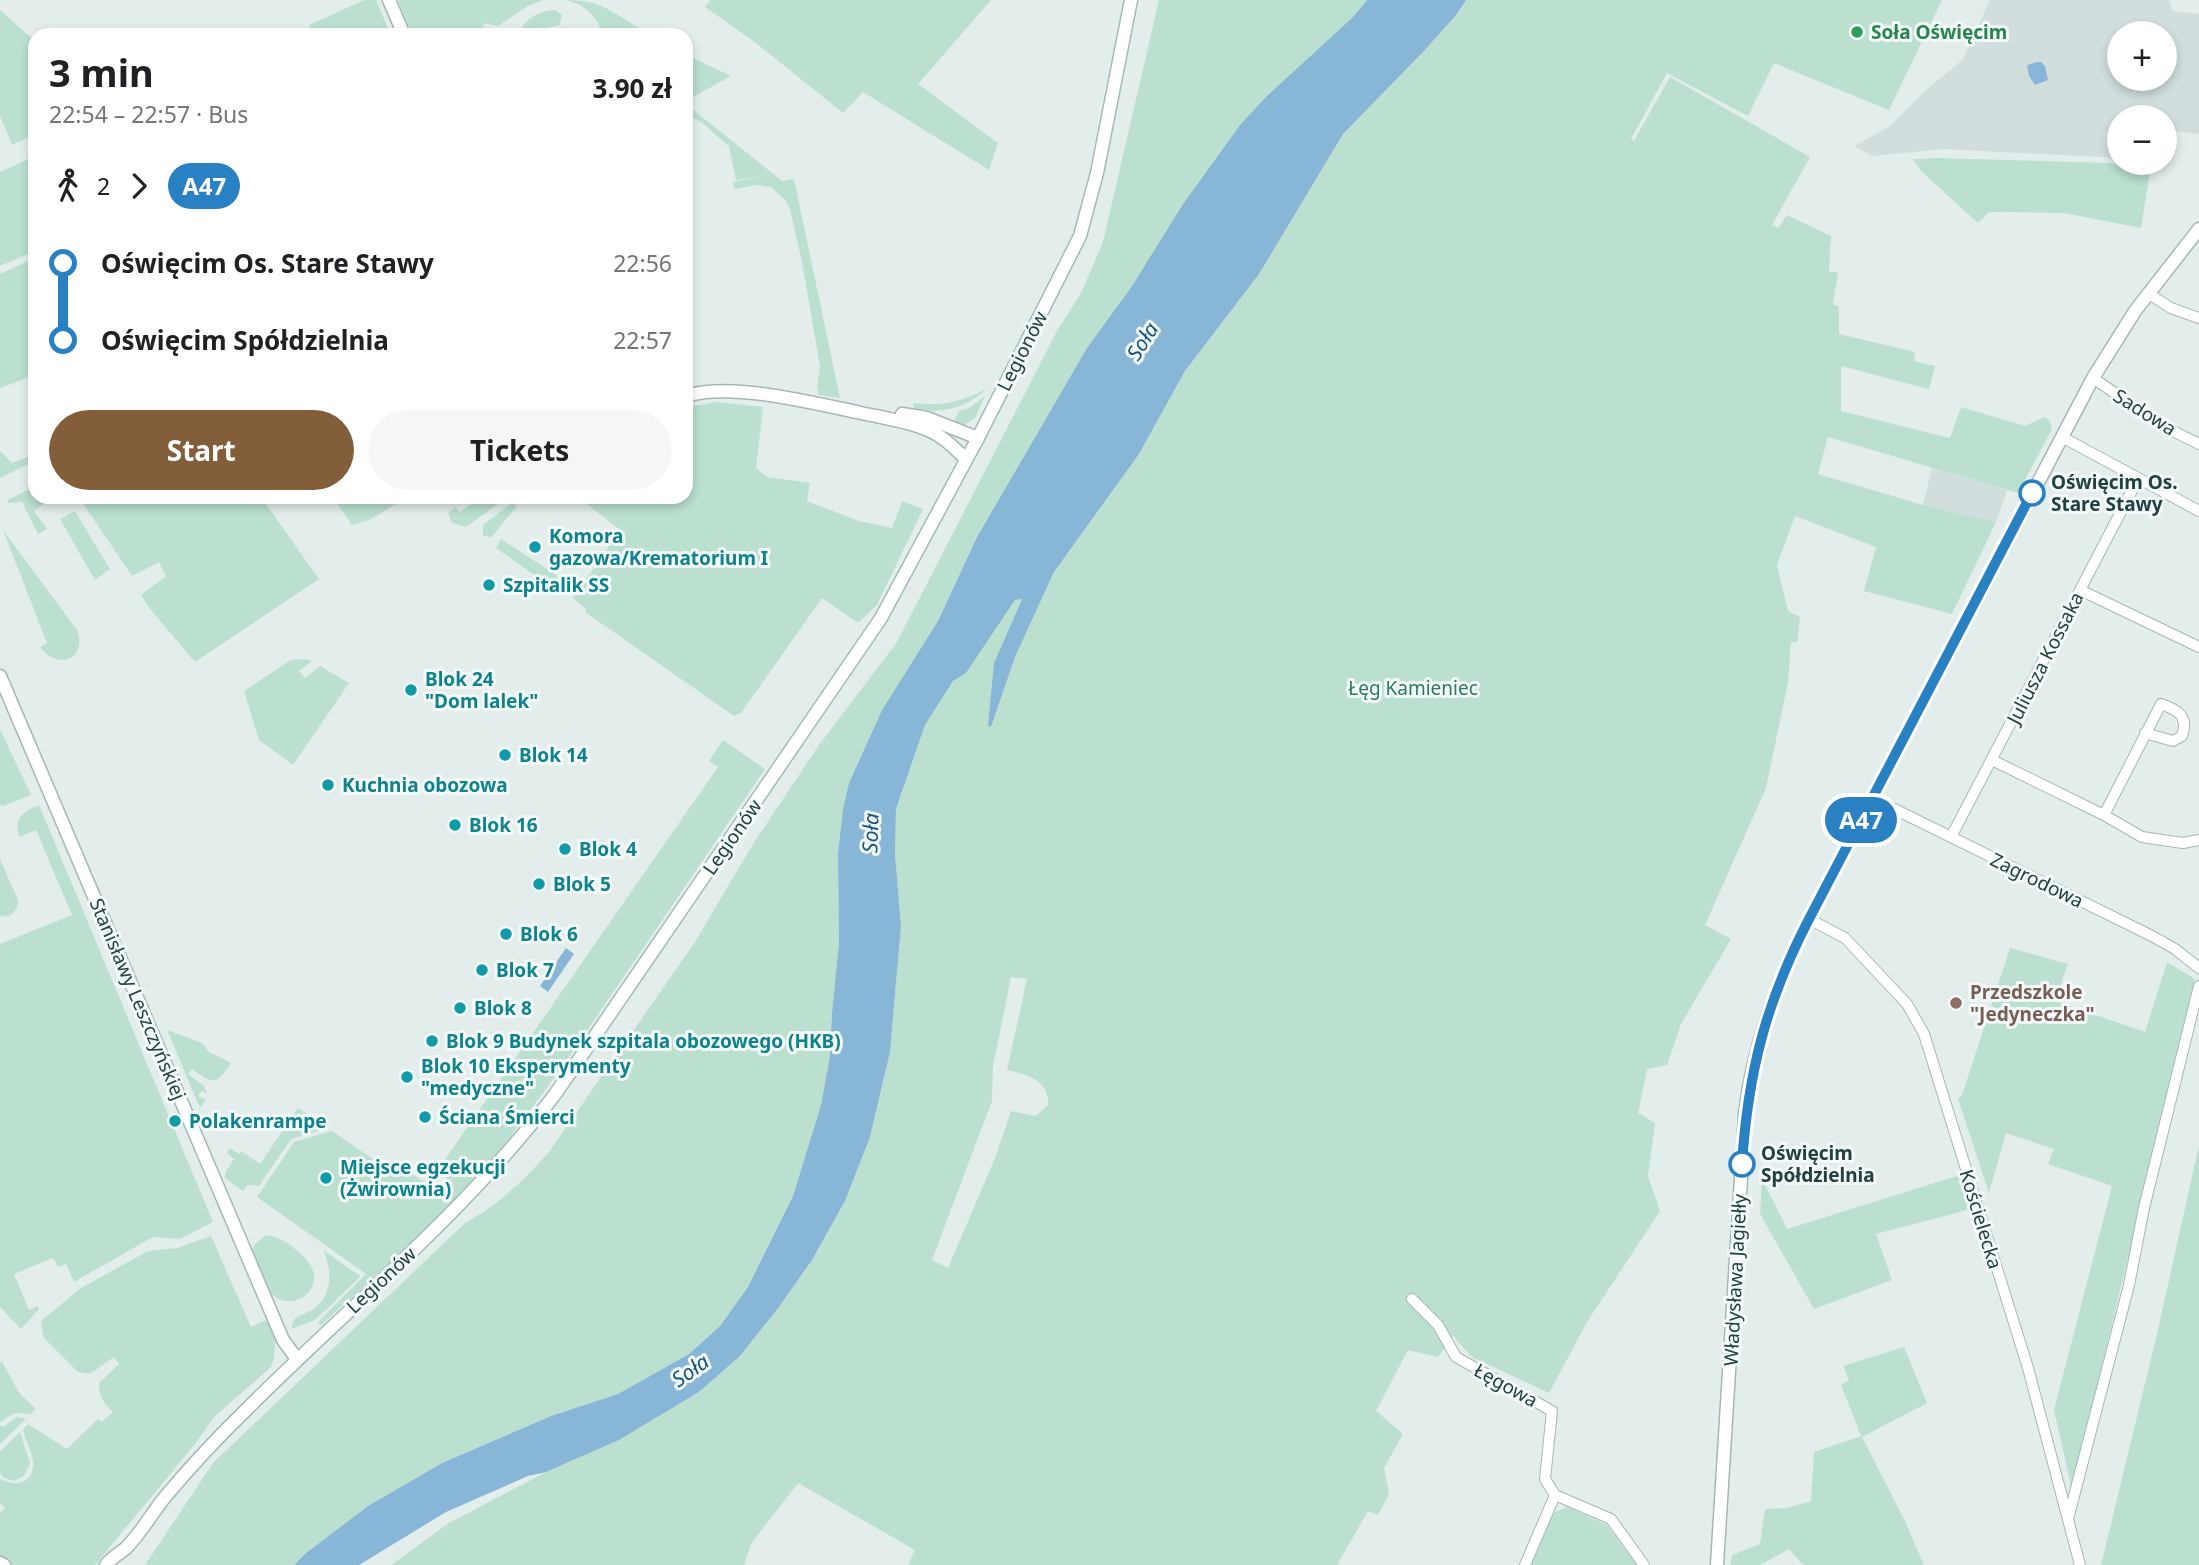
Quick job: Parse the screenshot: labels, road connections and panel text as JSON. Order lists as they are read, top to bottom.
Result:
{
  "streets": {
    "street": [
      "Legionów",
      "Sadowa",
      "Juliusza Kossaka",
      "Zagrodowa",
      "Stanisławy Leszczyńskiej",
      "Kościelecka",
      "Władysława Jagiełły",
      "Łęgowa"
    ]
  },
  "crossings": [
    ["Legionów", "Stanisławy Leszczyńskiej"],
    ["Sadowa", "Władysława Jagiełły"],
    ["Juliusza Kossaka", "Zagrodowa"],
    ["Zagrodowa", "Władysława Jagiełły"],
    ["Kościelecka", "Władysława Jagiełły"]
  ],
  "water": ["Soła"],
  "parks": ["Łęg Kamieniec"],
  "places": [
    "Soła Oświęcim",
    "Oświęcim Os. Stare Stawy",
    "Komora gazowa/Krematorium I",
    "Szpitalik SS",
    "Blok 24 \"Dom lalek\"",
    "Blok 14",
    "Kuchnia obozowa",
    "Blok 16",
    "Blok 4",
    "Blok 5",
    "Blok 6",
    "Blok 7",
    "Przedszkole \"Jedyneczka\"",
    "Blok 8",
    "Blok 9 Budynek szpitala obozowego (HKB)",
    "Blok 10 Eksperymenty \"medyczne\"",
    "Ściana Śmierci",
    "Polakenrampe",
    "Oświęcim Spółdzielnia",
    "Miejsce egzekucji (Żwirownia)"
  ],
  "lines": ["bus line A47"],
  "page": {
    "on_map": "A47",
    "map_buttons": ["+", "−"],
    "heading": ["3 min", "22:54 – 22:57 · Bus", "3.90 zł"],
    "legs": ["2", "A47"],
    "list": [
      {
        "name": "Oświęcim Os. Stare Stawy",
        "value": "22:56"
      },
      {
        "name": "Oświęcim Spółdzielnia",
        "value": "22:57"
      }
    ],
    "buttons": ["Start", "Tickets"]
  }
}
